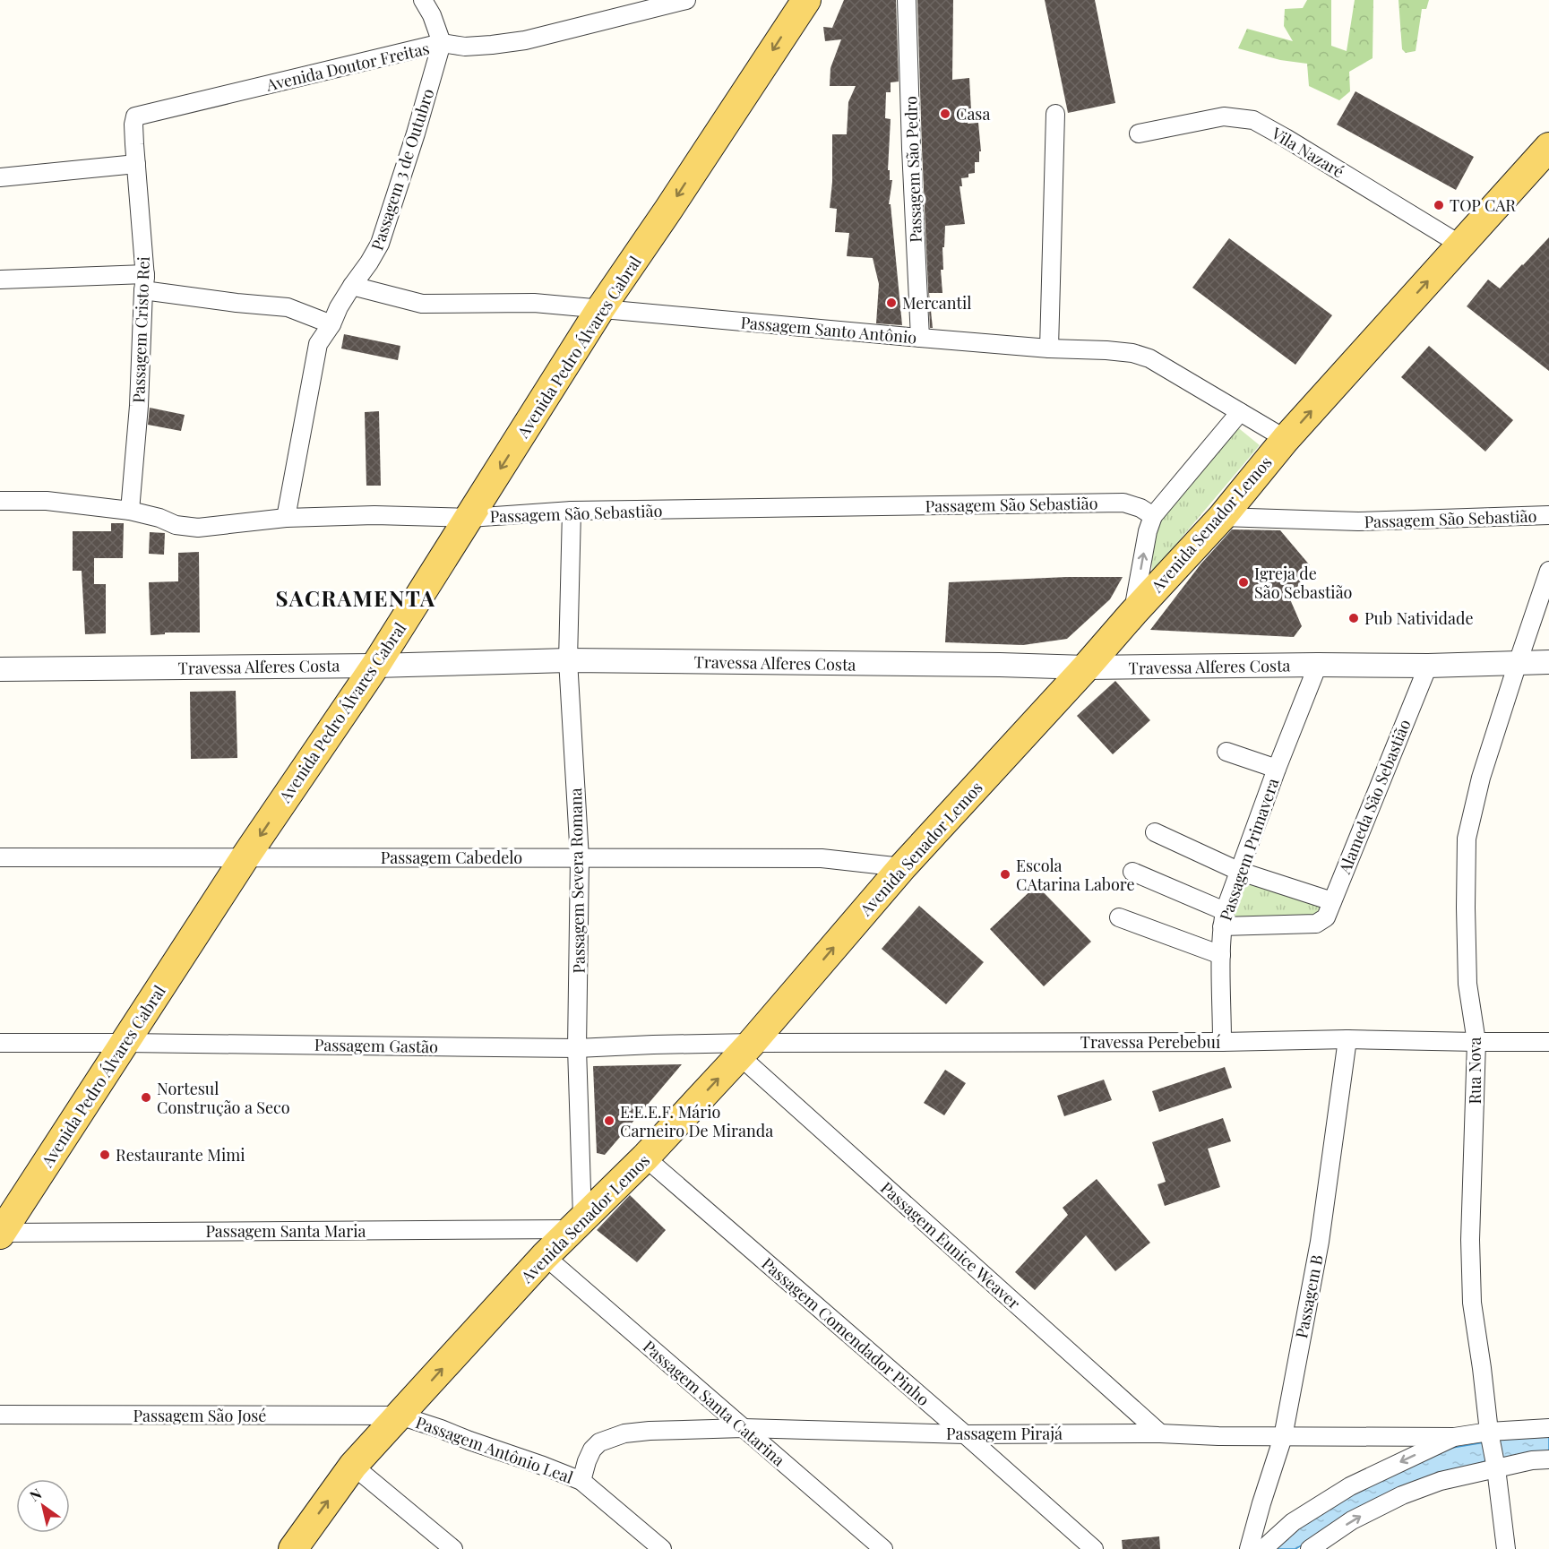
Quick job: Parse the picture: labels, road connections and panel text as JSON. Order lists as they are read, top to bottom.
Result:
{
  "streets": {
    "main road": ["Avenida Pedro Álvares Cabral", "Avenida Senador Lemos"],
    "street": [
      "Avenida Doutor Freitas",
      "Vila Nazaré",
      "Passagem 3 de Outubro",
      "Passagem São Pedro",
      "Passagem Cristo Rei",
      "Passagem Santo Antônio",
      "Passagem São Sebastião",
      "Travessa Alferes Costa",
      "Alameda São Sebastião",
      "Passagem Primavera",
      "Passagem Cabedelo",
      "Passagem Severa Romana",
      "Travessa Perebebuí",
      "Passagem Gastão",
      "Rua Nova",
      "Passagem Santa Maria",
      "Passagem Eunice Weaver",
      "Passagem B",
      "Passagem Comendador Pinho",
      "Passagem Santa Catarina",
      "Passagem São José",
      "Passagem Pirajá",
      "Passagem Antônio Leal"
    ]
  },
  "crossings": [
    ["Avenida Doutor Freitas", "Passagem 3 de Outubro"],
    ["Avenida Doutor Freitas", "Passagem Cristo Rei"],
    ["Vila Nazaré", "Avenida Senador Lemos"],
    ["Passagem 3 de Outubro", "Passagem Santo Antônio"],
    ["Passagem 3 de Outubro", "Passagem São Sebastião"],
    ["Passagem São Pedro", "Passagem Santo Antônio"],
    ["Passagem Cristo Rei", "Passagem São Sebastião"],
    ["Passagem Santo Antônio", "Avenida Pedro Álvares Cabral"],
    ["Passagem Santo Antônio", "Avenida Senador Lemos"],
    ["Avenida Pedro Álvares Cabral", "Passagem São Sebastião"],
    ["Avenida Pedro Álvares Cabral", "Travessa Alferes Costa"],
    ["Avenida Pedro Álvares Cabral", "Passagem Cabedelo"],
    ["Avenida Pedro Álvares Cabral", "Passagem Gastão"],
    ["Avenida Pedro Álvares Cabral", "Passagem Santa Maria"],
    ["Passagem São Sebastião", "Avenida Senador Lemos"],
    ["Passagem São Sebastião", "Passagem Severa Romana"],
    ["Avenida Senador Lemos", "Travessa Alferes Costa"],
    ["Avenida Senador Lemos", "Passagem Cabedelo"],
    ["Avenida Senador Lemos", "Passagem Severa Romana"],
    ["Avenida Senador Lemos", "Travessa Perebebuí"],
    ["Avenida Senador Lemos", "Passagem Gastão"],
    ["Avenida Senador Lemos", "Passagem Santa Maria"],
    ["Avenida Senador Lemos", "Passagem Eunice Weaver"],
    ["Avenida Senador Lemos", "Passagem Comendador Pinho"],
    ["Avenida Senador Lemos", "Passagem Santa Catarina"],
    ["Avenida Senador Lemos", "Passagem São José"],
    ["Avenida Senador Lemos", "Passagem Antônio Leal"],
    ["Travessa Alferes Costa", "Alameda São Sebastião"],
    ["Travessa Alferes Costa", "Passagem Primavera"],
    ["Travessa Alferes Costa", "Passagem Severa Romana"],
    ["Travessa Alferes Costa", "Rua Nova"],
    ["Alameda São Sebastião", "Passagem Primavera"],
    ["Passagem Primavera", "Travessa Perebebuí"],
    ["Passagem Cabedelo", "Passagem Severa Romana"],
    ["Passagem Severa Romana", "Passagem Gastão"],
    ["Passagem Severa Romana", "Passagem Santa Maria"],
    ["Travessa Perebebuí", "Passagem Gastão"],
    ["Travessa Perebebuí", "Rua Nova"],
    ["Travessa Perebebuí", "Passagem Eunice Weaver"],
    ["Travessa Perebebuí", "Passagem B"],
    ["Passagem Gastão", "Passagem Eunice Weaver"],
    ["Passagem Eunice Weaver", "Passagem Pirajá"],
    ["Passagem B", "Passagem Pirajá"],
    ["Passagem Comendador Pinho", "Passagem Pirajá"],
    ["Passagem Santa Catarina", "Passagem Pirajá"],
    ["Passagem São José", "Passagem Antônio Leal"],
    ["Passagem Pirajá", "Passagem Antônio Leal"]
  ],
  "one_way": ["Avenida Pedro Álvares Cabral", "Avenida Senador Lemos"],
  "districts": ["SACRAMENTA"],
  "places": [
    "Casa",
    "TOP CAR",
    "Mercantil",
    "Igreja de São Sebastião",
    "Pub Natividade",
    "Escola CAtarina Labore",
    "Nortesul Construção a Seco",
    "E.E.E.F. Mário Carneiro De Miranda",
    "Restaurante Mimi"
  ],
  "north": "top left"
}
